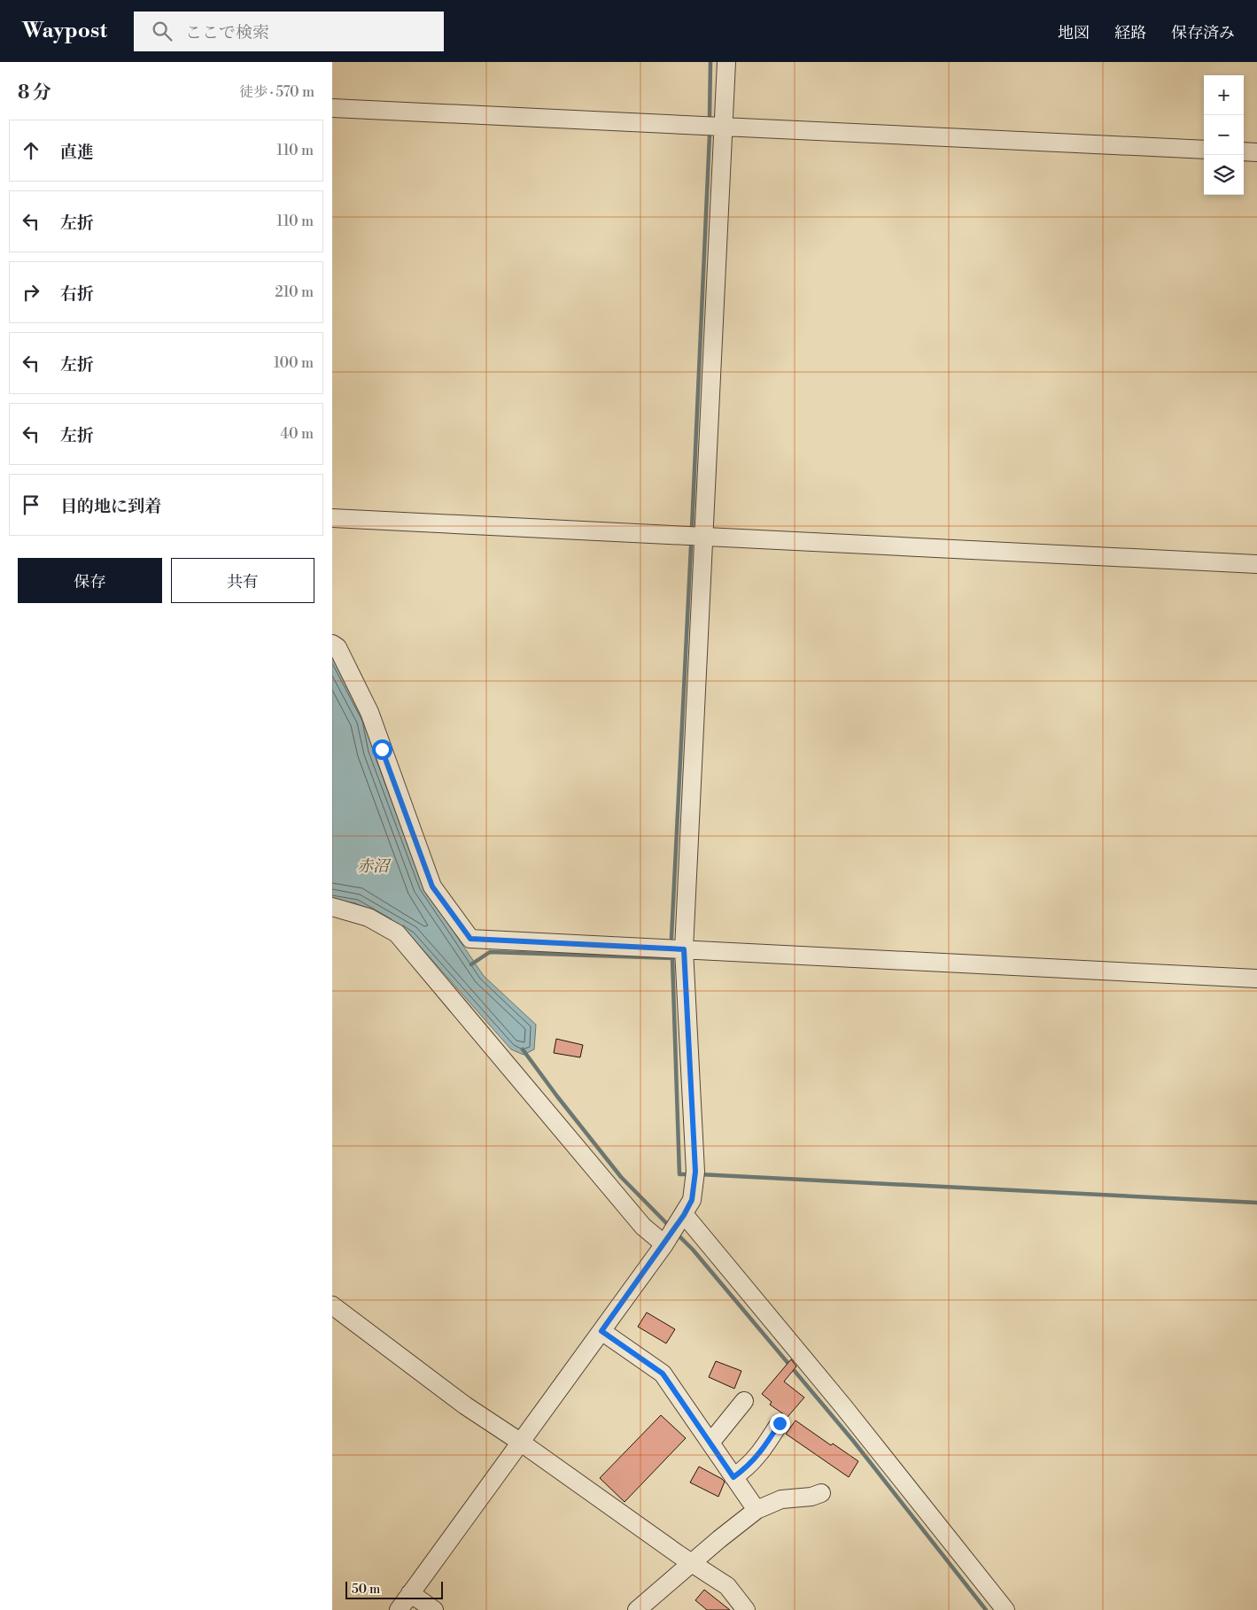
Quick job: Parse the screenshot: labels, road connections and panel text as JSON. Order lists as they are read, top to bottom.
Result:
{
  "water": ["赤沼"],
  "scale_bar": "50 m",
  "page": {
    "header": "Waypost",
    "search": "ここで検索",
    "nav": ["地図", "経路", "保存済み"],
    "heading": ["8 分", "徒歩 · 570 m"],
    "map_buttons": ["+", "−"],
    "list": [
      ["直進", "110 m"],
      ["左折", "110 m"],
      ["右折", "210 m"],
      ["左折", "100 m"],
      ["左折", "40 m"],
      "目的地に到着"
    ],
    "buttons": ["保存", "共有"],
    "scale": "50 m"
  }
}
